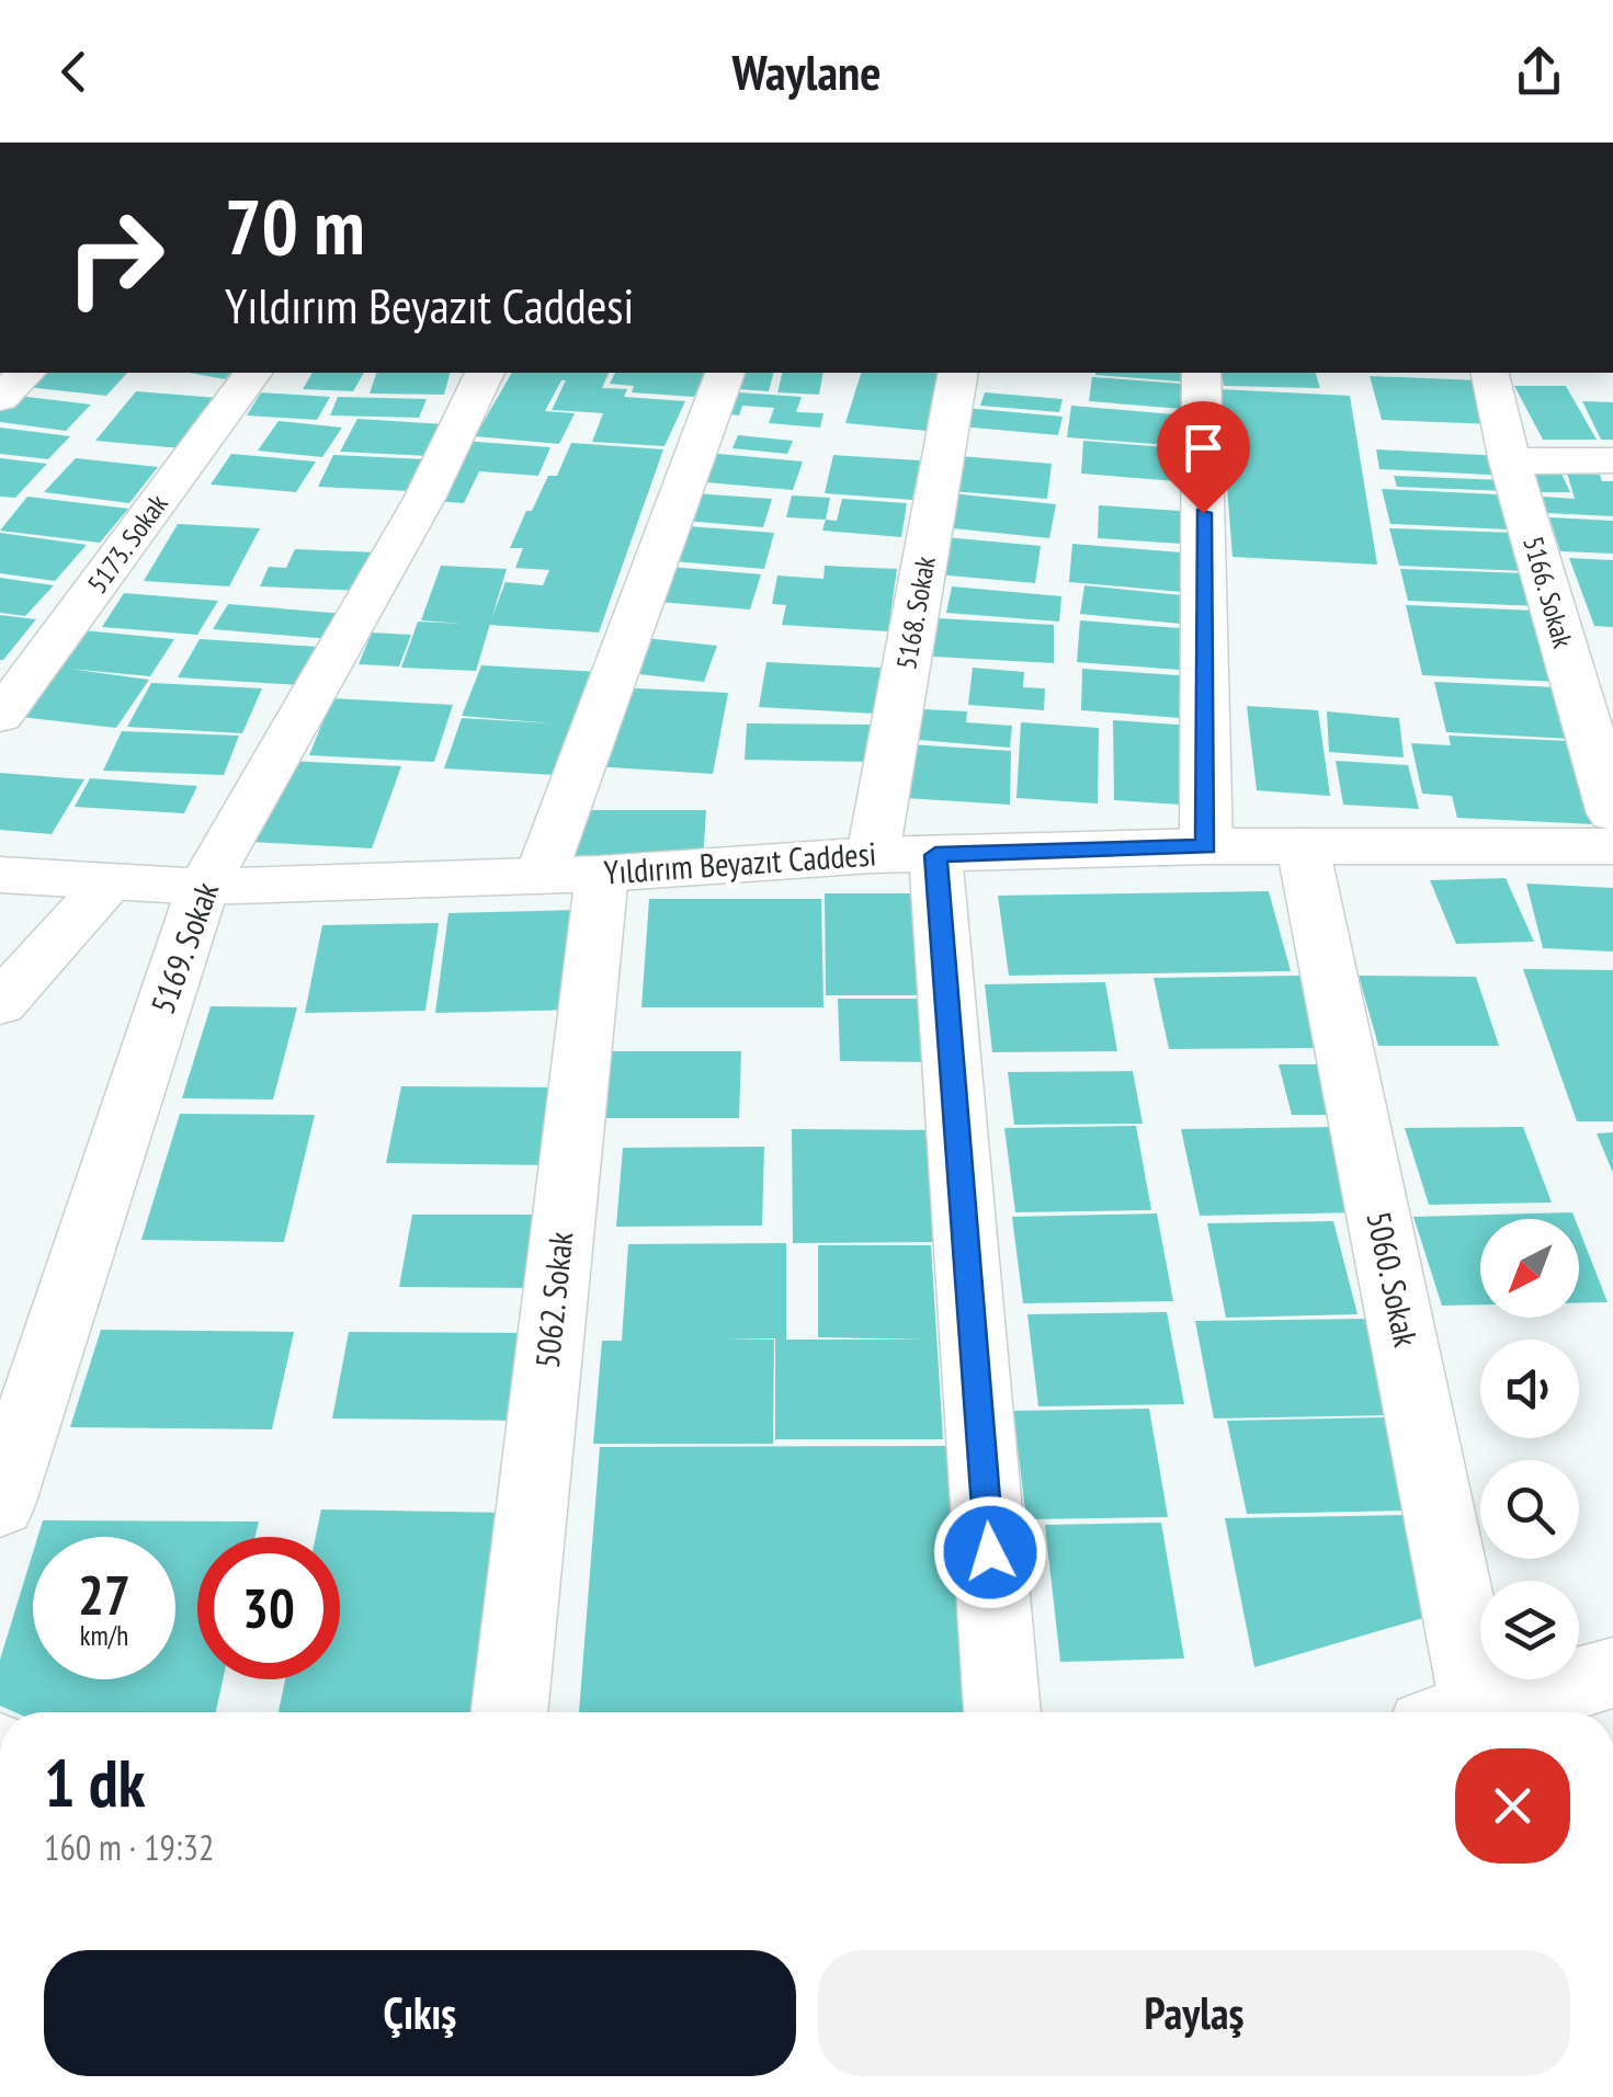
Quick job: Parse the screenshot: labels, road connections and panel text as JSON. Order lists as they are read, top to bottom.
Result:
{
  "streets": {
    "street": [
      "5173. Sokak",
      "5166. Sokak",
      "5168. Sokak",
      "Yıldırım Beyazıt Caddesi",
      "5169. Sokak",
      "5060. Sokak",
      "5062. Sokak"
    ]
  },
  "crossings": [
    ["5168. Sokak", "Yıldırım Beyazıt Caddesi"],
    ["Yıldırım Beyazıt Caddesi", "5169. Sokak"],
    ["Yıldırım Beyazıt Caddesi", "5060. Sokak"],
    ["Yıldırım Beyazıt Caddesi", "5062. Sokak"]
  ],
  "north": "bottom left",
  "page": {
    "header": "Waylane",
    "turn": ["70 m", "Yıldırım Beyazıt Caddesi"],
    "speed": "27 km/h",
    "limit": "30",
    "heading": ["1 dk", "160 m · 19:32"],
    "buttons": ["Çıkış", "Paylaş"]
  }
}
